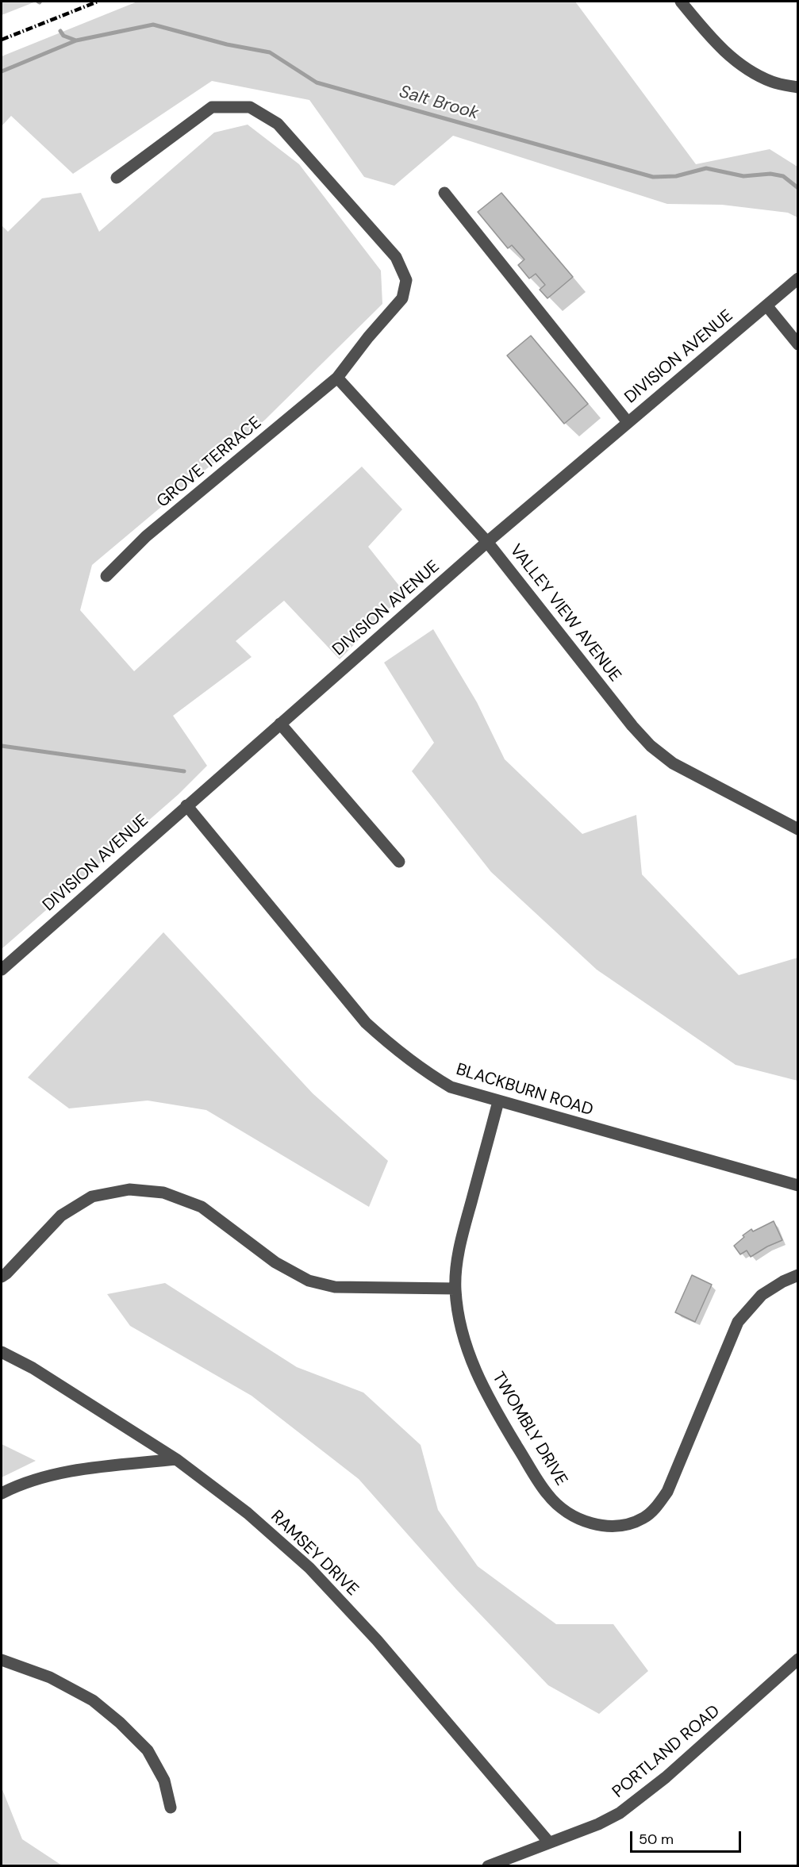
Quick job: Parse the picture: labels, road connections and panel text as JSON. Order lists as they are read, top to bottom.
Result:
{
  "streets": {
    "street": [
      "DIVISION AVENUE",
      "GROVE TERRACE",
      "VALLEY VIEW AVENUE",
      "BLACKBURN ROAD",
      "TWOMBLY DRIVE",
      "RAMSEY DRIVE",
      "PORTLAND ROAD"
    ]
  },
  "crossings": [
    ["DIVISION AVENUE", "VALLEY VIEW AVENUE"],
    ["DIVISION AVENUE", "BLACKBURN ROAD"],
    ["GROVE TERRACE", "VALLEY VIEW AVENUE"],
    ["BLACKBURN ROAD", "TWOMBLY DRIVE"],
    ["RAMSEY DRIVE", "PORTLAND ROAD"]
  ],
  "water": ["Salt Brook"],
  "scale_bar": "50 m"
}
